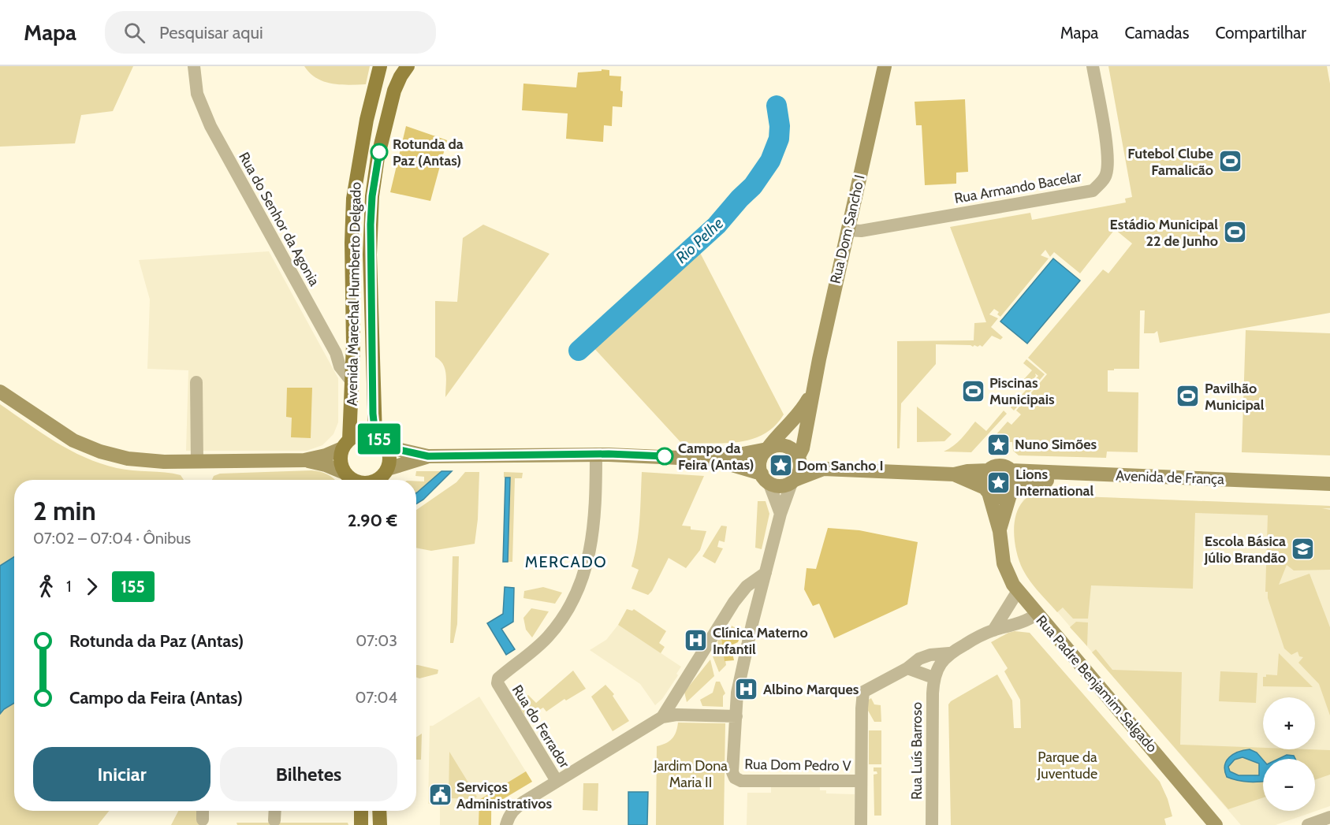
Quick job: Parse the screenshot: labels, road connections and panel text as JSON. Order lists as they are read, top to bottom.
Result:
{
  "streets": {
    "main road": [
      "Rua Dom Sancho I",
      "Avenida Marechal Humberto Delgado",
      "Avenida de França",
      "Rua Padre Benjamim Salgado"
    ],
    "street": [
      "Rua Armando Bacelar",
      "Rua do Senhor da Agonia",
      "Rua do Ferrador",
      "Rua Luís Barroso",
      "Rua Dom Pedro V"
    ]
  },
  "crossings": [
    ["Rua Armando Bacelar", "Rua Dom Sancho I"],
    ["Rua do Senhor da Agonia", "Avenida Marechal Humberto Delgado"],
    ["Avenida de França", "Rua Padre Benjamim Salgado"],
    ["Rua Padre Benjamim Salgado", "Rua Luís Barroso"],
    ["Rua Luís Barroso", "Rua Dom Pedro V"]
  ],
  "districts": ["MERCADO"],
  "water": ["Rio Pelhe"],
  "parks": ["Parque da Juventude", "Jardim Dona Maria II"],
  "places": {
    "other": ["Rotunda da Paz (Antas)", "Campo da Feira (Antas)"],
    "sports": [
      "Futebol Clube Famalicão",
      "Estádio Municipal 22 de Junho",
      "Piscinas Municipais",
      "Pavilhão Municipal"
    ],
    "place": ["Nuno Simões", "Dom Sancho I", "Lions International"],
    "school or university": ["Escola Básica Júlio Brandão"],
    "hospital": ["Clínica Materno Infantil", "Albino Marques"],
    "public building": ["Serviços Administrativos"]
  },
  "lines": ["bus line 155"],
  "page": {
    "header": "Mapa",
    "search": "Pesquisar aqui",
    "nav": ["Mapa", "Camadas", "Compartilhar"],
    "on_map": "155",
    "heading": ["2 min", "07:02 – 07:04 · Ônibus", "2.90 €"],
    "legs": ["1", "155"],
    "list": [
      {
        "name": "Rotunda da Paz (Antas)",
        "value": "07:03"
      },
      {
        "name": "Campo da Feira (Antas)",
        "value": "07:04"
      }
    ],
    "map_buttons": ["+", "−"],
    "buttons": ["Iniciar", "Bilhetes"]
  }
}
